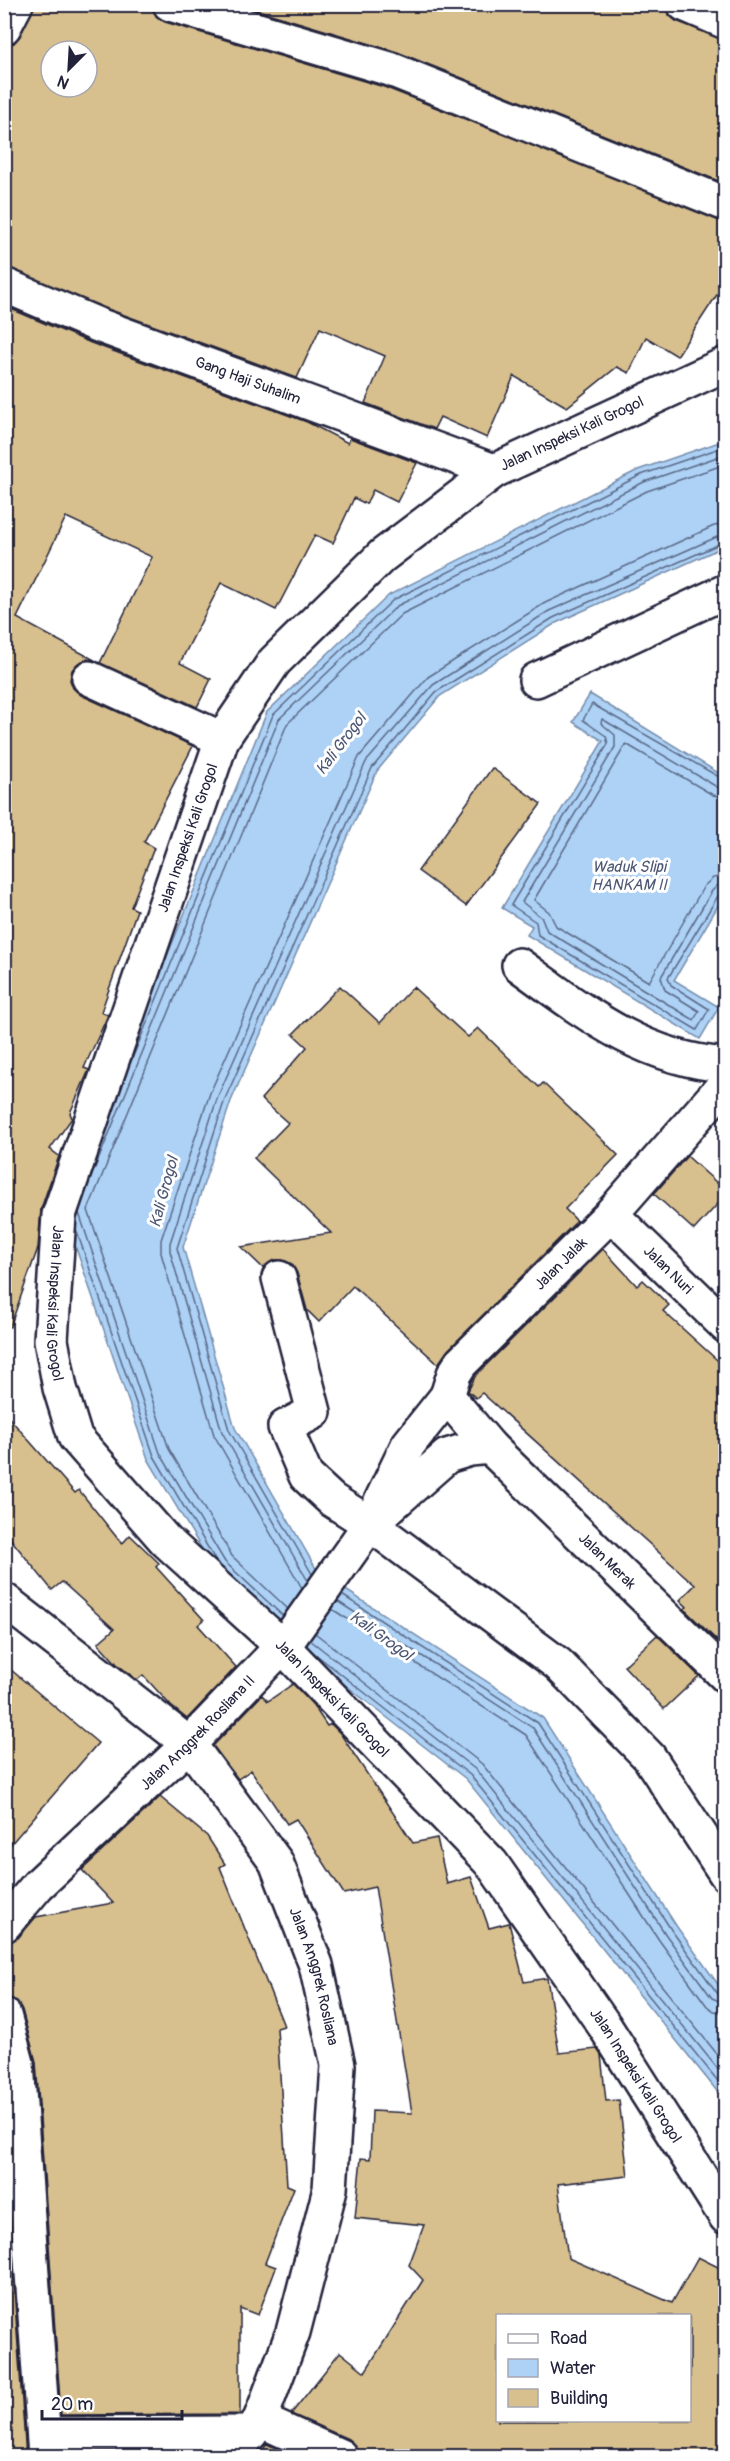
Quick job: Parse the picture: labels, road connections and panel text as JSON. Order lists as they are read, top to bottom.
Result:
{
  "streets": {
    "street": [
      "Gang Haji Suhalim",
      "Jalan Inspeksi Kali Grogol",
      "Jalan Jalak",
      "Jalan Nuri",
      "Jalan Merak",
      "Jalan Anggrek Rosliana II",
      "Jalan Anggrek Rosliana"
    ]
  },
  "crossings": [
    ["Gang Haji Suhalim", "Jalan Inspeksi Kali Grogol"],
    ["Jalan Inspeksi Kali Grogol", "Jalan Anggrek Rosliana II"],
    ["Jalan Jalak", "Jalan Nuri"],
    ["Jalan Jalak", "Jalan Anggrek Rosliana II"],
    ["Jalan Merak", "Jalan Anggrek Rosliana II"],
    ["Jalan Anggrek Rosliana II", "Jalan Anggrek Rosliana"]
  ],
  "water": ["Kali Grogol", "Waduk Slipi HANKAM II"],
  "legend": ["Road", "Water", "Building"],
  "scale_bar": "20 m",
  "north": "bottom left"
}
